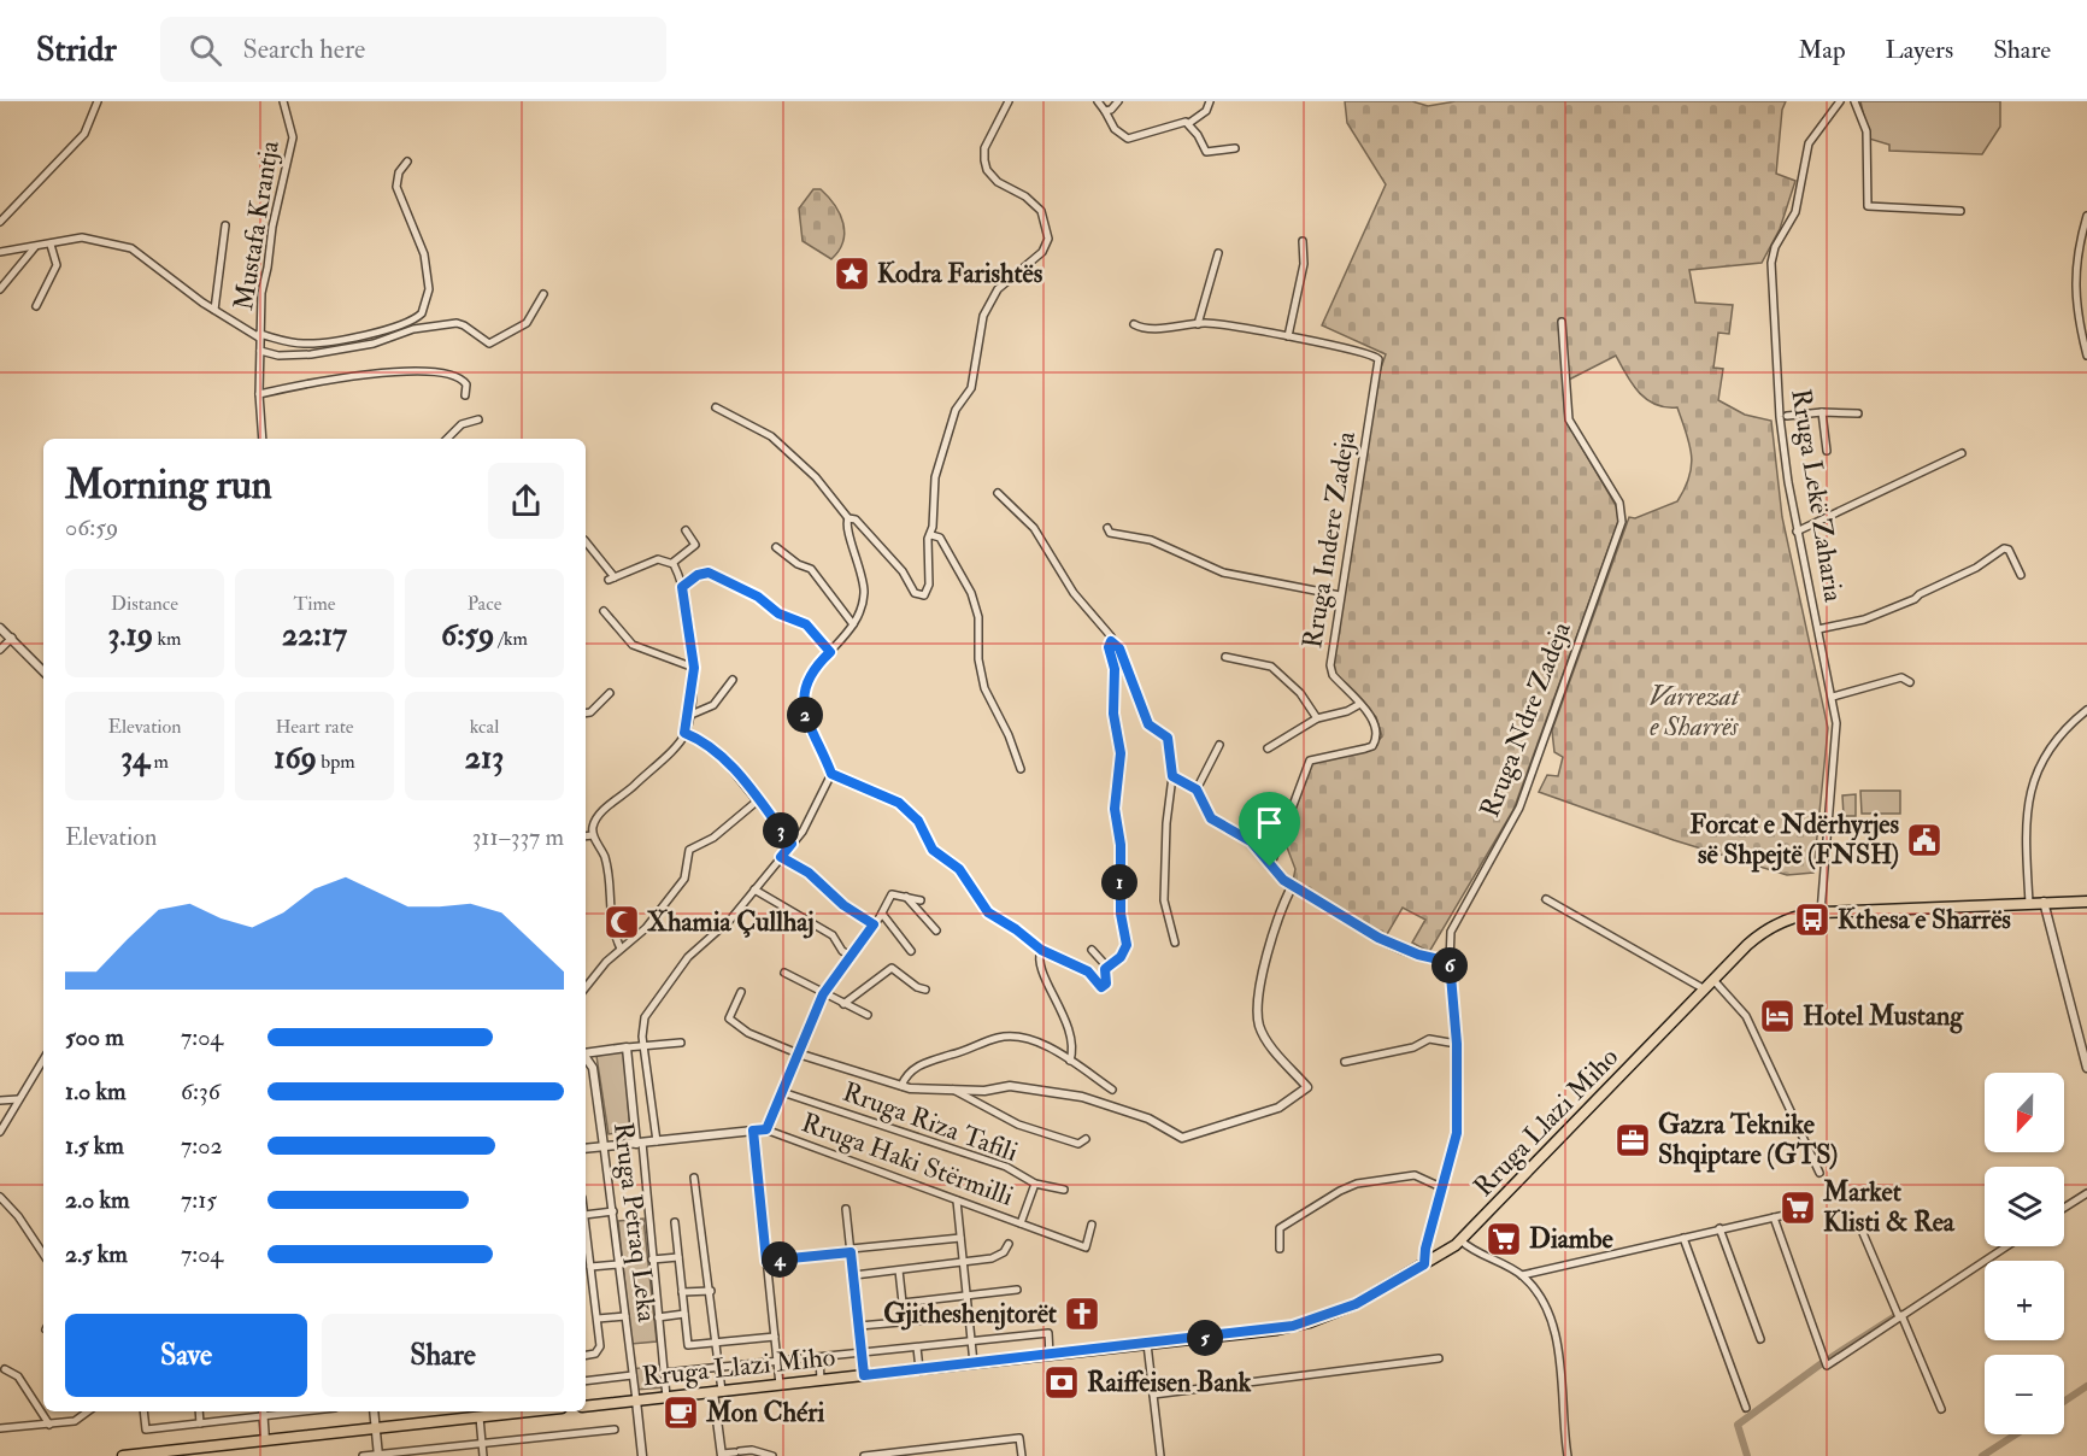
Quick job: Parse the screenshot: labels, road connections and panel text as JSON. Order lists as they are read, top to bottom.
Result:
{
  "streets": {
    "main road": ["Rruga Llazi Miho"],
    "street": [
      "Mustafa Krantja",
      "Rruga Lekë Zaharia",
      "Rruga Indere Zadeja",
      "Rruga Ndre Zadeja",
      "Rruga Riza Tafili",
      "Rruga Haki Stërmilli",
      "Rruga Petraq Leka"
    ]
  },
  "crossings": [
    ["Rruga Lekë Zaharia", "Rruga Llazi Miho"],
    ["Rruga Ndre Zadeja", "Rruga Llazi Miho"],
    ["Rruga Llazi Miho", "Rruga Petraq Leka"],
    ["Rruga Haki Stërmilli", "Rruga Petraq Leka"]
  ],
  "parks": ["Varrezat e Sharrës"],
  "places": {
    "place": ["Kodra Farishtës"],
    "public building": ["Forcat e Ndërhyrjes së Shpejtë (FNSH)"],
    "bus stop": ["Kthesa e Sharrës"],
    "mosque": ["Xhamia Çullhaj"],
    "hotel": ["Hotel Mustang"],
    "office": ["Gazra Teknike Shqiptare (GTS)"],
    "supermarket": ["Market Klisti & Rea", "Diambe"],
    "church": ["Gjitheshenjtorët"],
    "bank": ["Raiffeisen Bank"],
    "cafe": ["Mon Chéri"]
  },
  "north": "bottom",
  "page": {
    "header": "Stridr",
    "search": "Search here",
    "nav": ["Map", "Layers", "Share"],
    "heading": ["Morning run", "06:59"],
    "stats": [
      ["Distance", "3.19 km"],
      ["Time", "22:17"],
      ["Pace", "6:59 /km"],
      ["Elevation", "34 m"],
      ["Heart rate", "169 bpm"],
      ["kcal", "213"]
    ],
    "pins": [
      "2",
      "3",
      "1",
      "6",
      "4",
      "5"
    ],
    "chart": ["Elevation", "311–337 m"],
    "list": [
      {
        "name": "500 m",
        "note": "7:04"
      },
      {
        "name": "1.0 km",
        "note": "6:36"
      },
      {
        "name": "1.5 km",
        "note": "7:02"
      },
      {
        "name": "2.0 km",
        "note": "7:15"
      },
      {
        "name": "2.5 km",
        "note": "7:04"
      }
    ],
    "map_buttons": ["+", "−"],
    "buttons": ["Save", "Share"]
  }
}
